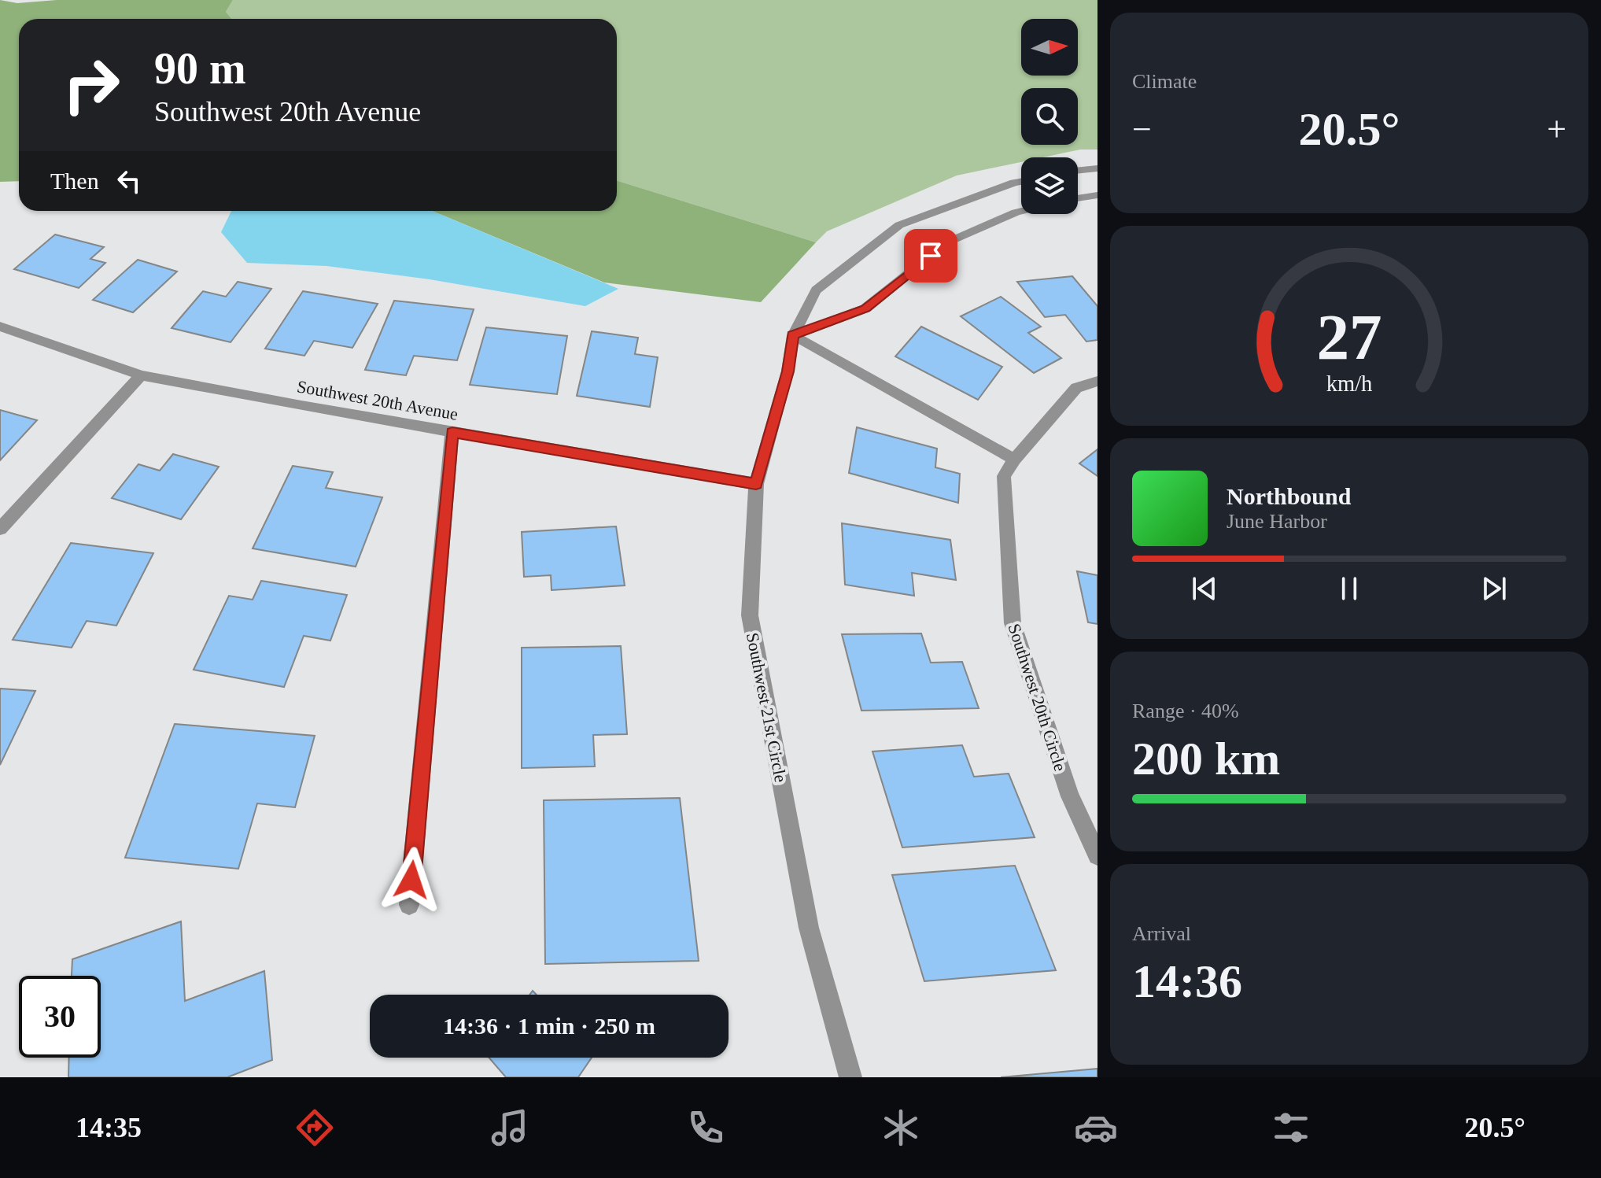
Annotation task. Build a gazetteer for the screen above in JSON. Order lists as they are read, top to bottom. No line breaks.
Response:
{"streets":{"street":["Southwest 20th Avenue","Southwest 20th Circle","Southwest 21st Circle"]},"crossings":[["Southwest 20th Avenue","Southwest 21st Circle"]],"north":"right","page":{"tile":["Climate",["Range · 40%","200 km"],["Arrival","14:36"]],"turn":["90 m","Southwest 20th Avenue"],"heat":["−","20.5°","+"],"then":"Then","song":["Northbound","June Harbor"],"limit":"30","trip":"14:36 · 1 min · 250 m","tabs":["14:35","20.5°"],"gauge":["27","km/h"]}}
